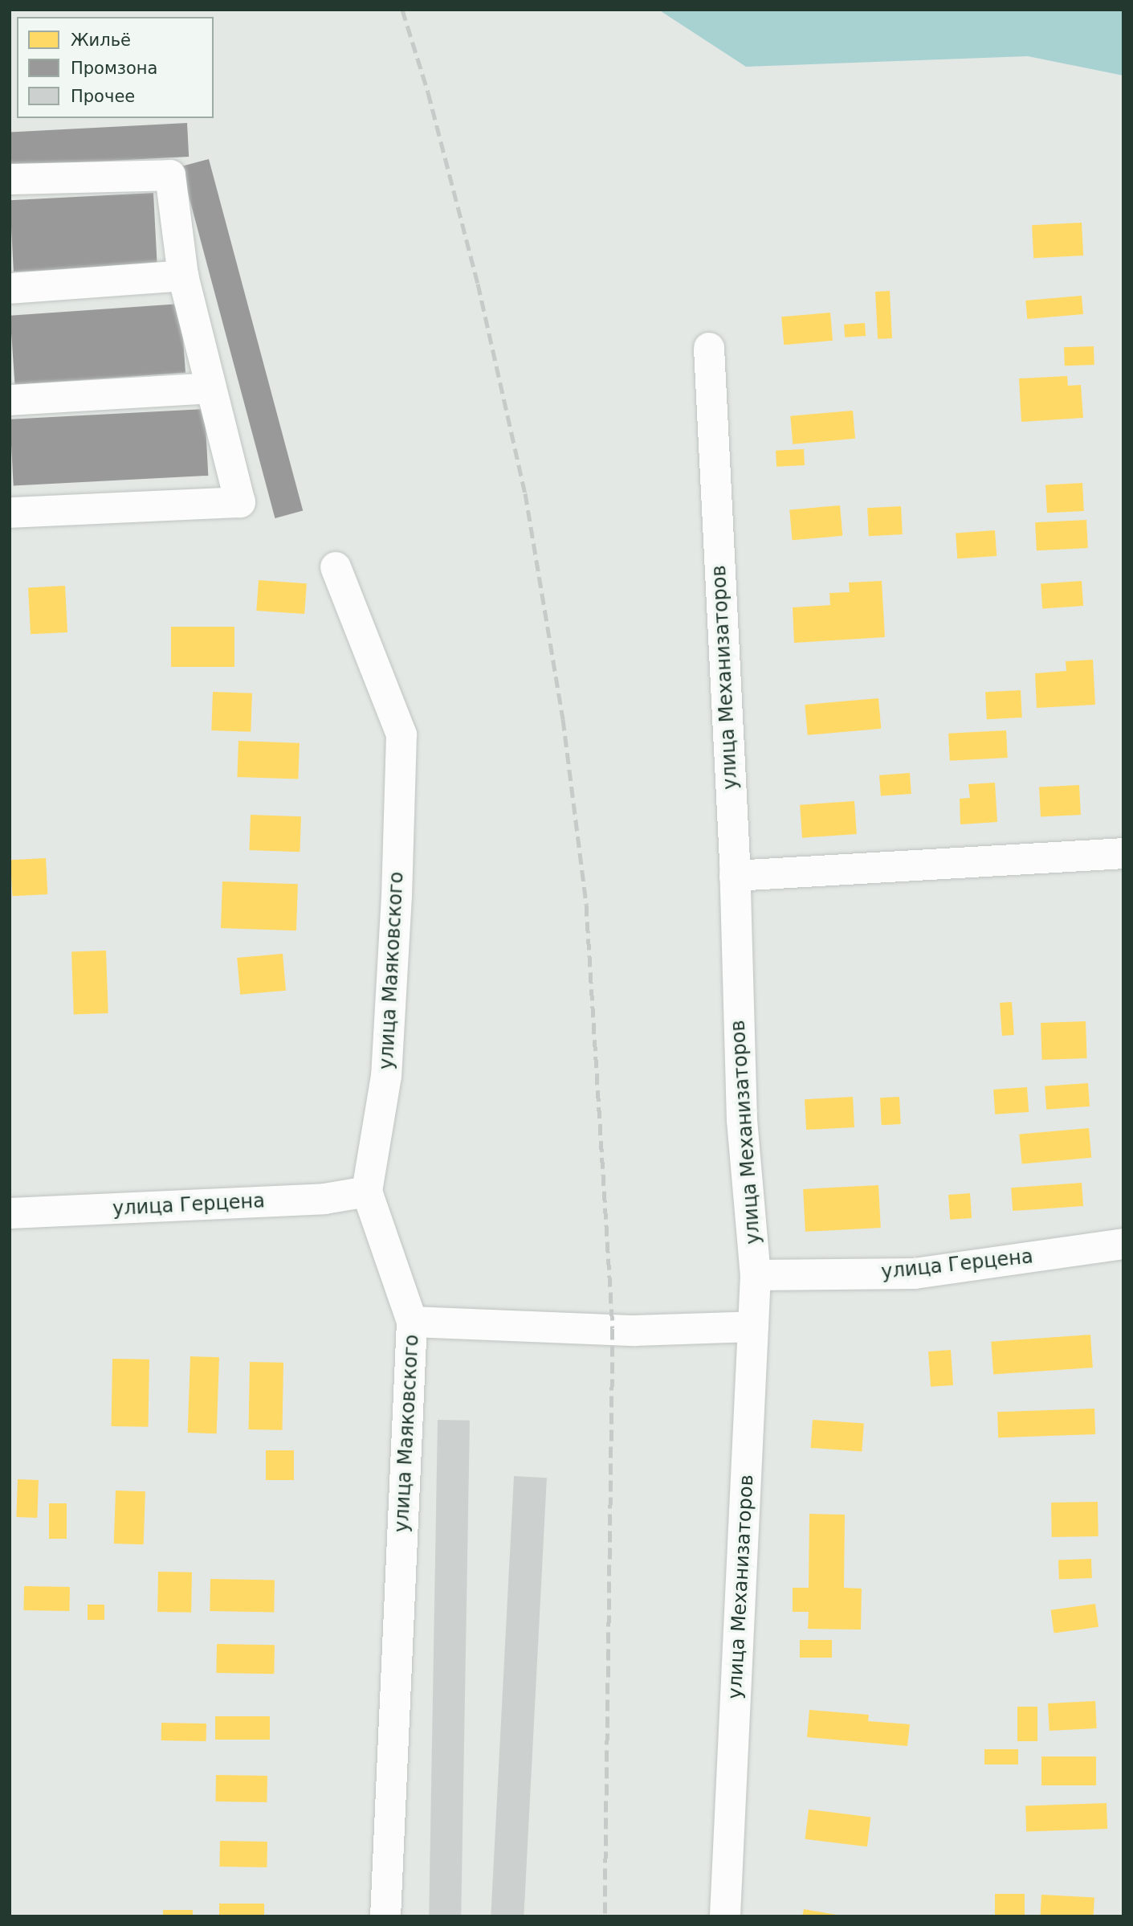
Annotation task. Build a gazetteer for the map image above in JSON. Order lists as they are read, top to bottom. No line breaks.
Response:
{"streets":{"street":["улица Механизаторов","улица Маяковского","улица Герцена"]},"crossings":[["улица Механизаторов","улица Герцена"],["улица Маяковского","улица Герцена"]],"legend":["Жильё","Промзона","Прочее"]}
